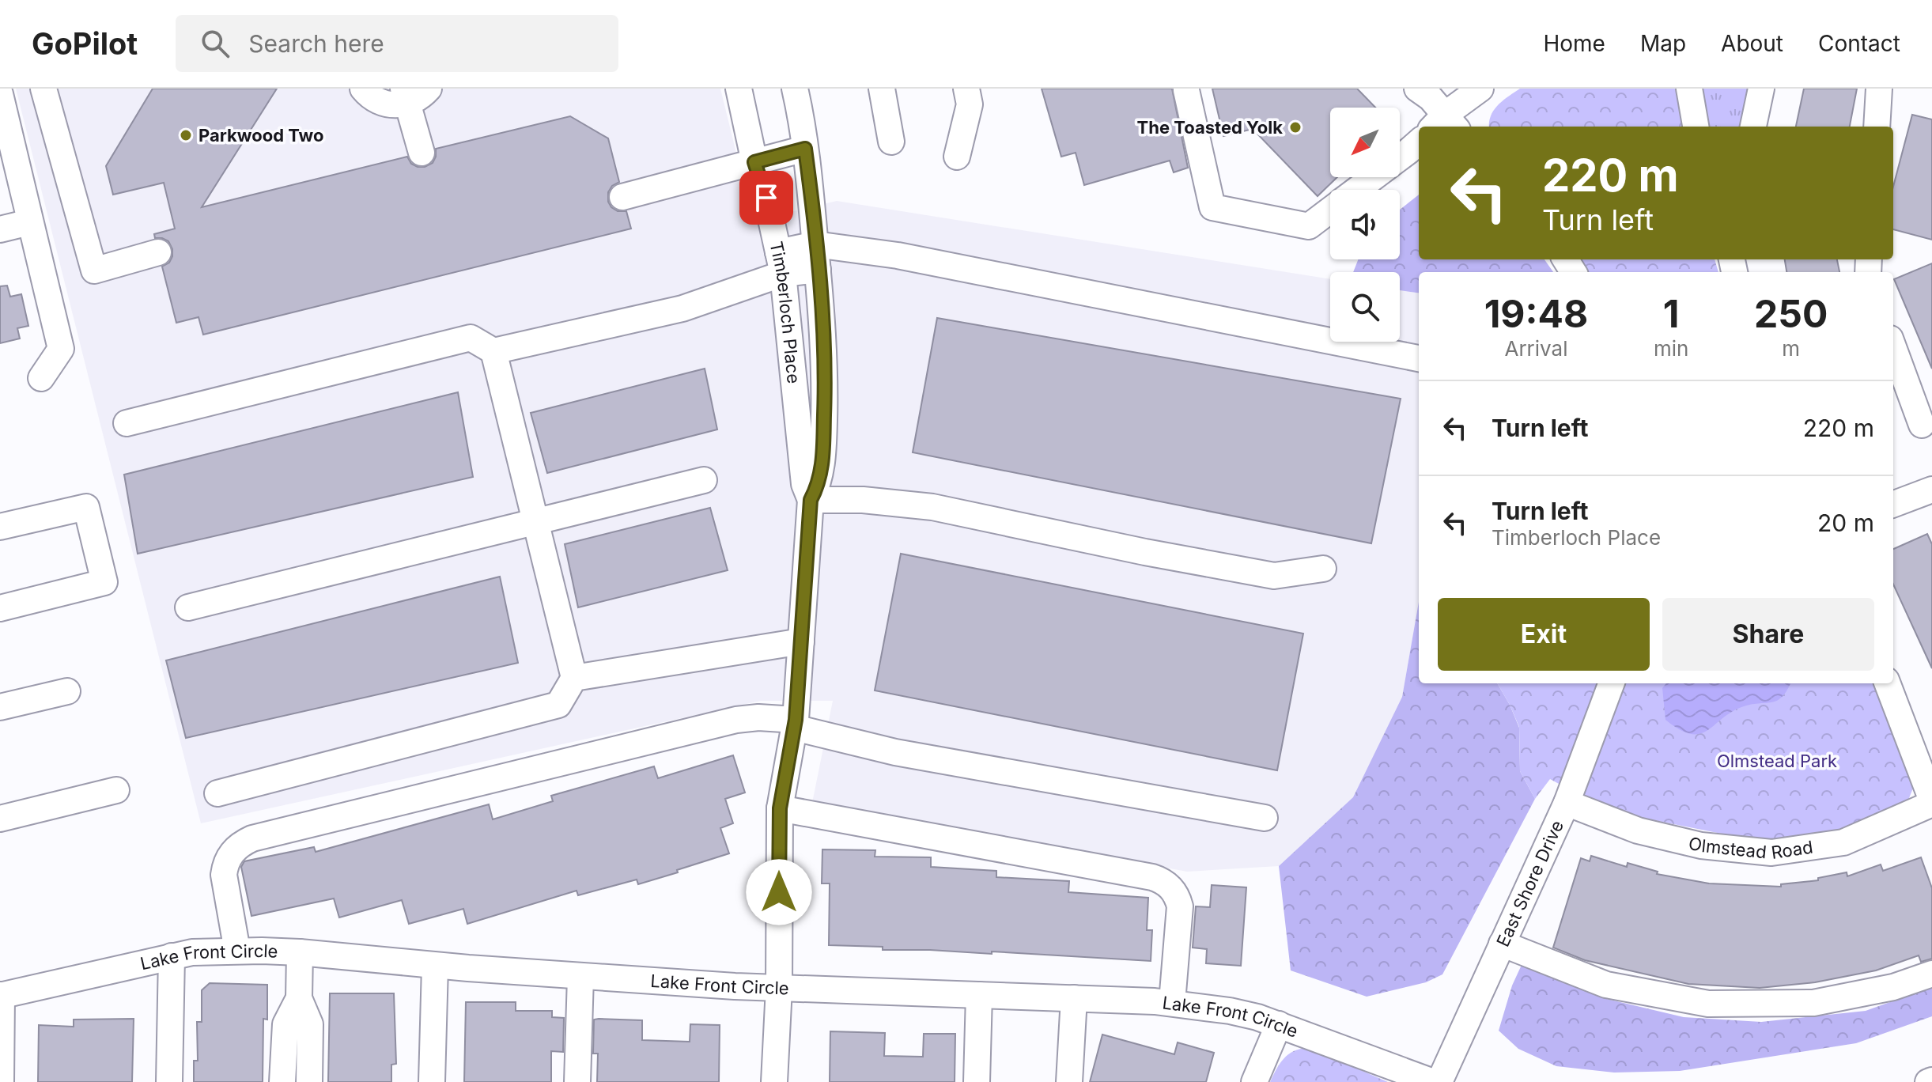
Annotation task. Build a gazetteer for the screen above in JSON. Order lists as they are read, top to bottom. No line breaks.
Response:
{"streets":{"street":["Timberloch Place","Olmstead Road","East Shore Drive","Lake Front Circle"]},"crossings":[["Timberloch Place","Lake Front Circle"],["Olmstead Road","East Shore Drive"]],"parks":["Olmstead Park"],"places":["The Toasted Yolk","Parkwood Two"],"north":"bottom left","page":{"header":"GoPilot","search":"Search here","nav":["Home","Map","About","Contact"],"turn":["220 m","Turn left"],"eta":["19:48","Arrival","1","min","250","m"],"list":[{"name":"Turn left","value":"220 m"},{"name":"Turn left","note":"Timberloch Place","value":"20 m"}],"buttons":["Exit","Share"]}}
